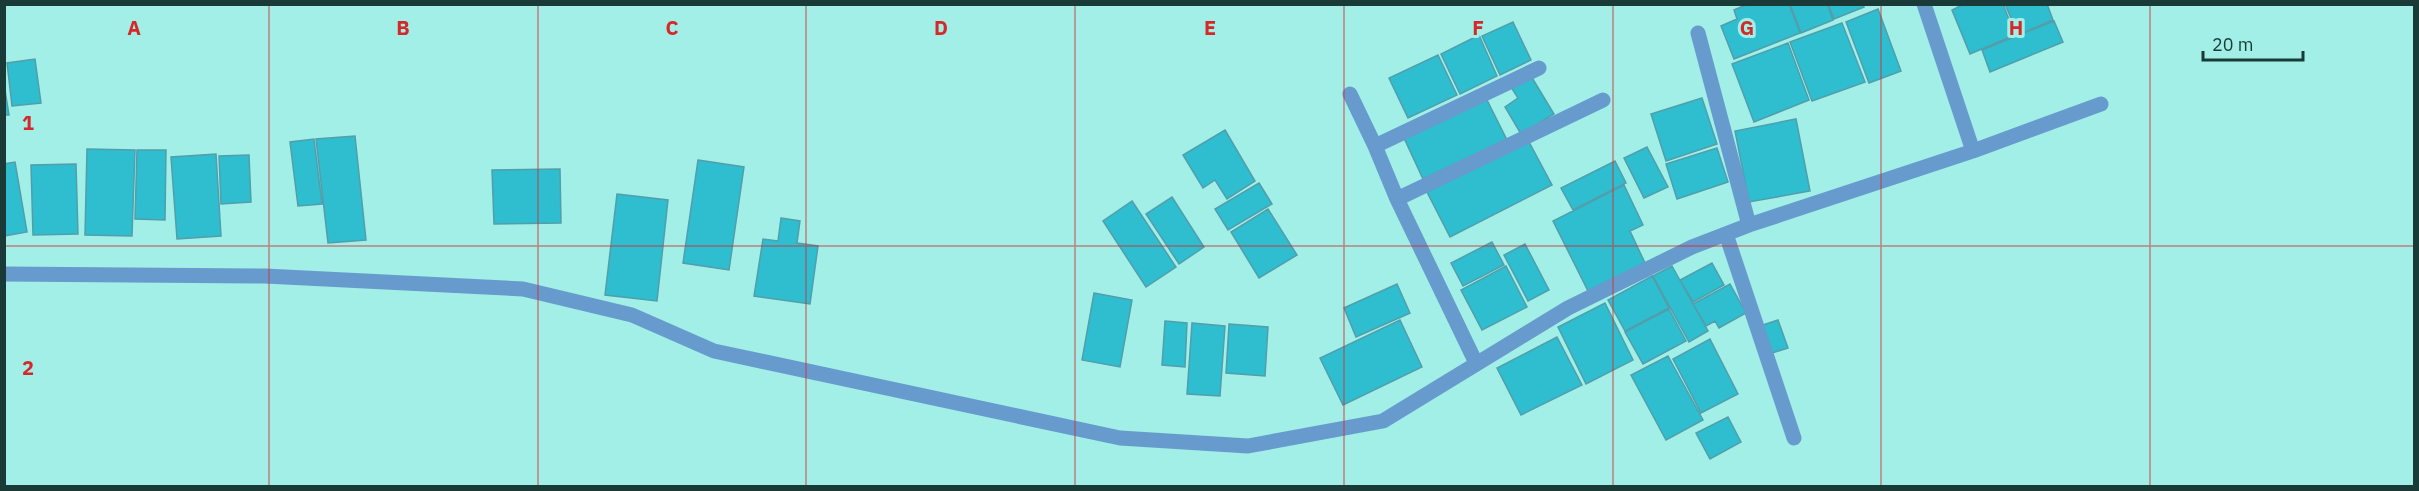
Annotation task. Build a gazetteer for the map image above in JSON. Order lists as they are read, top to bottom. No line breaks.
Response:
{"scale_bar":"20 m","grid":{"columns":["A","B","C","D","E","F","G","H"],"rows":["1","2"]}}
